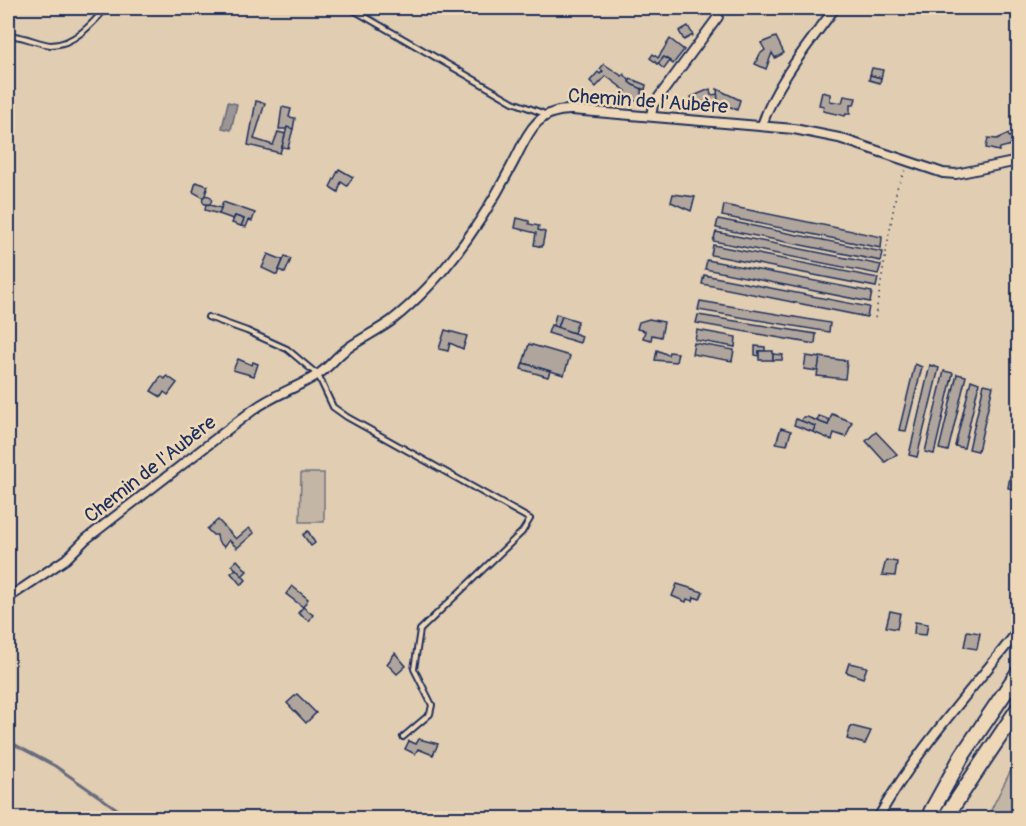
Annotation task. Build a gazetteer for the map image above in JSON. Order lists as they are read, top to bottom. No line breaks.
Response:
{"streets":{"street":["Chemin de l'Aubère"]}}
